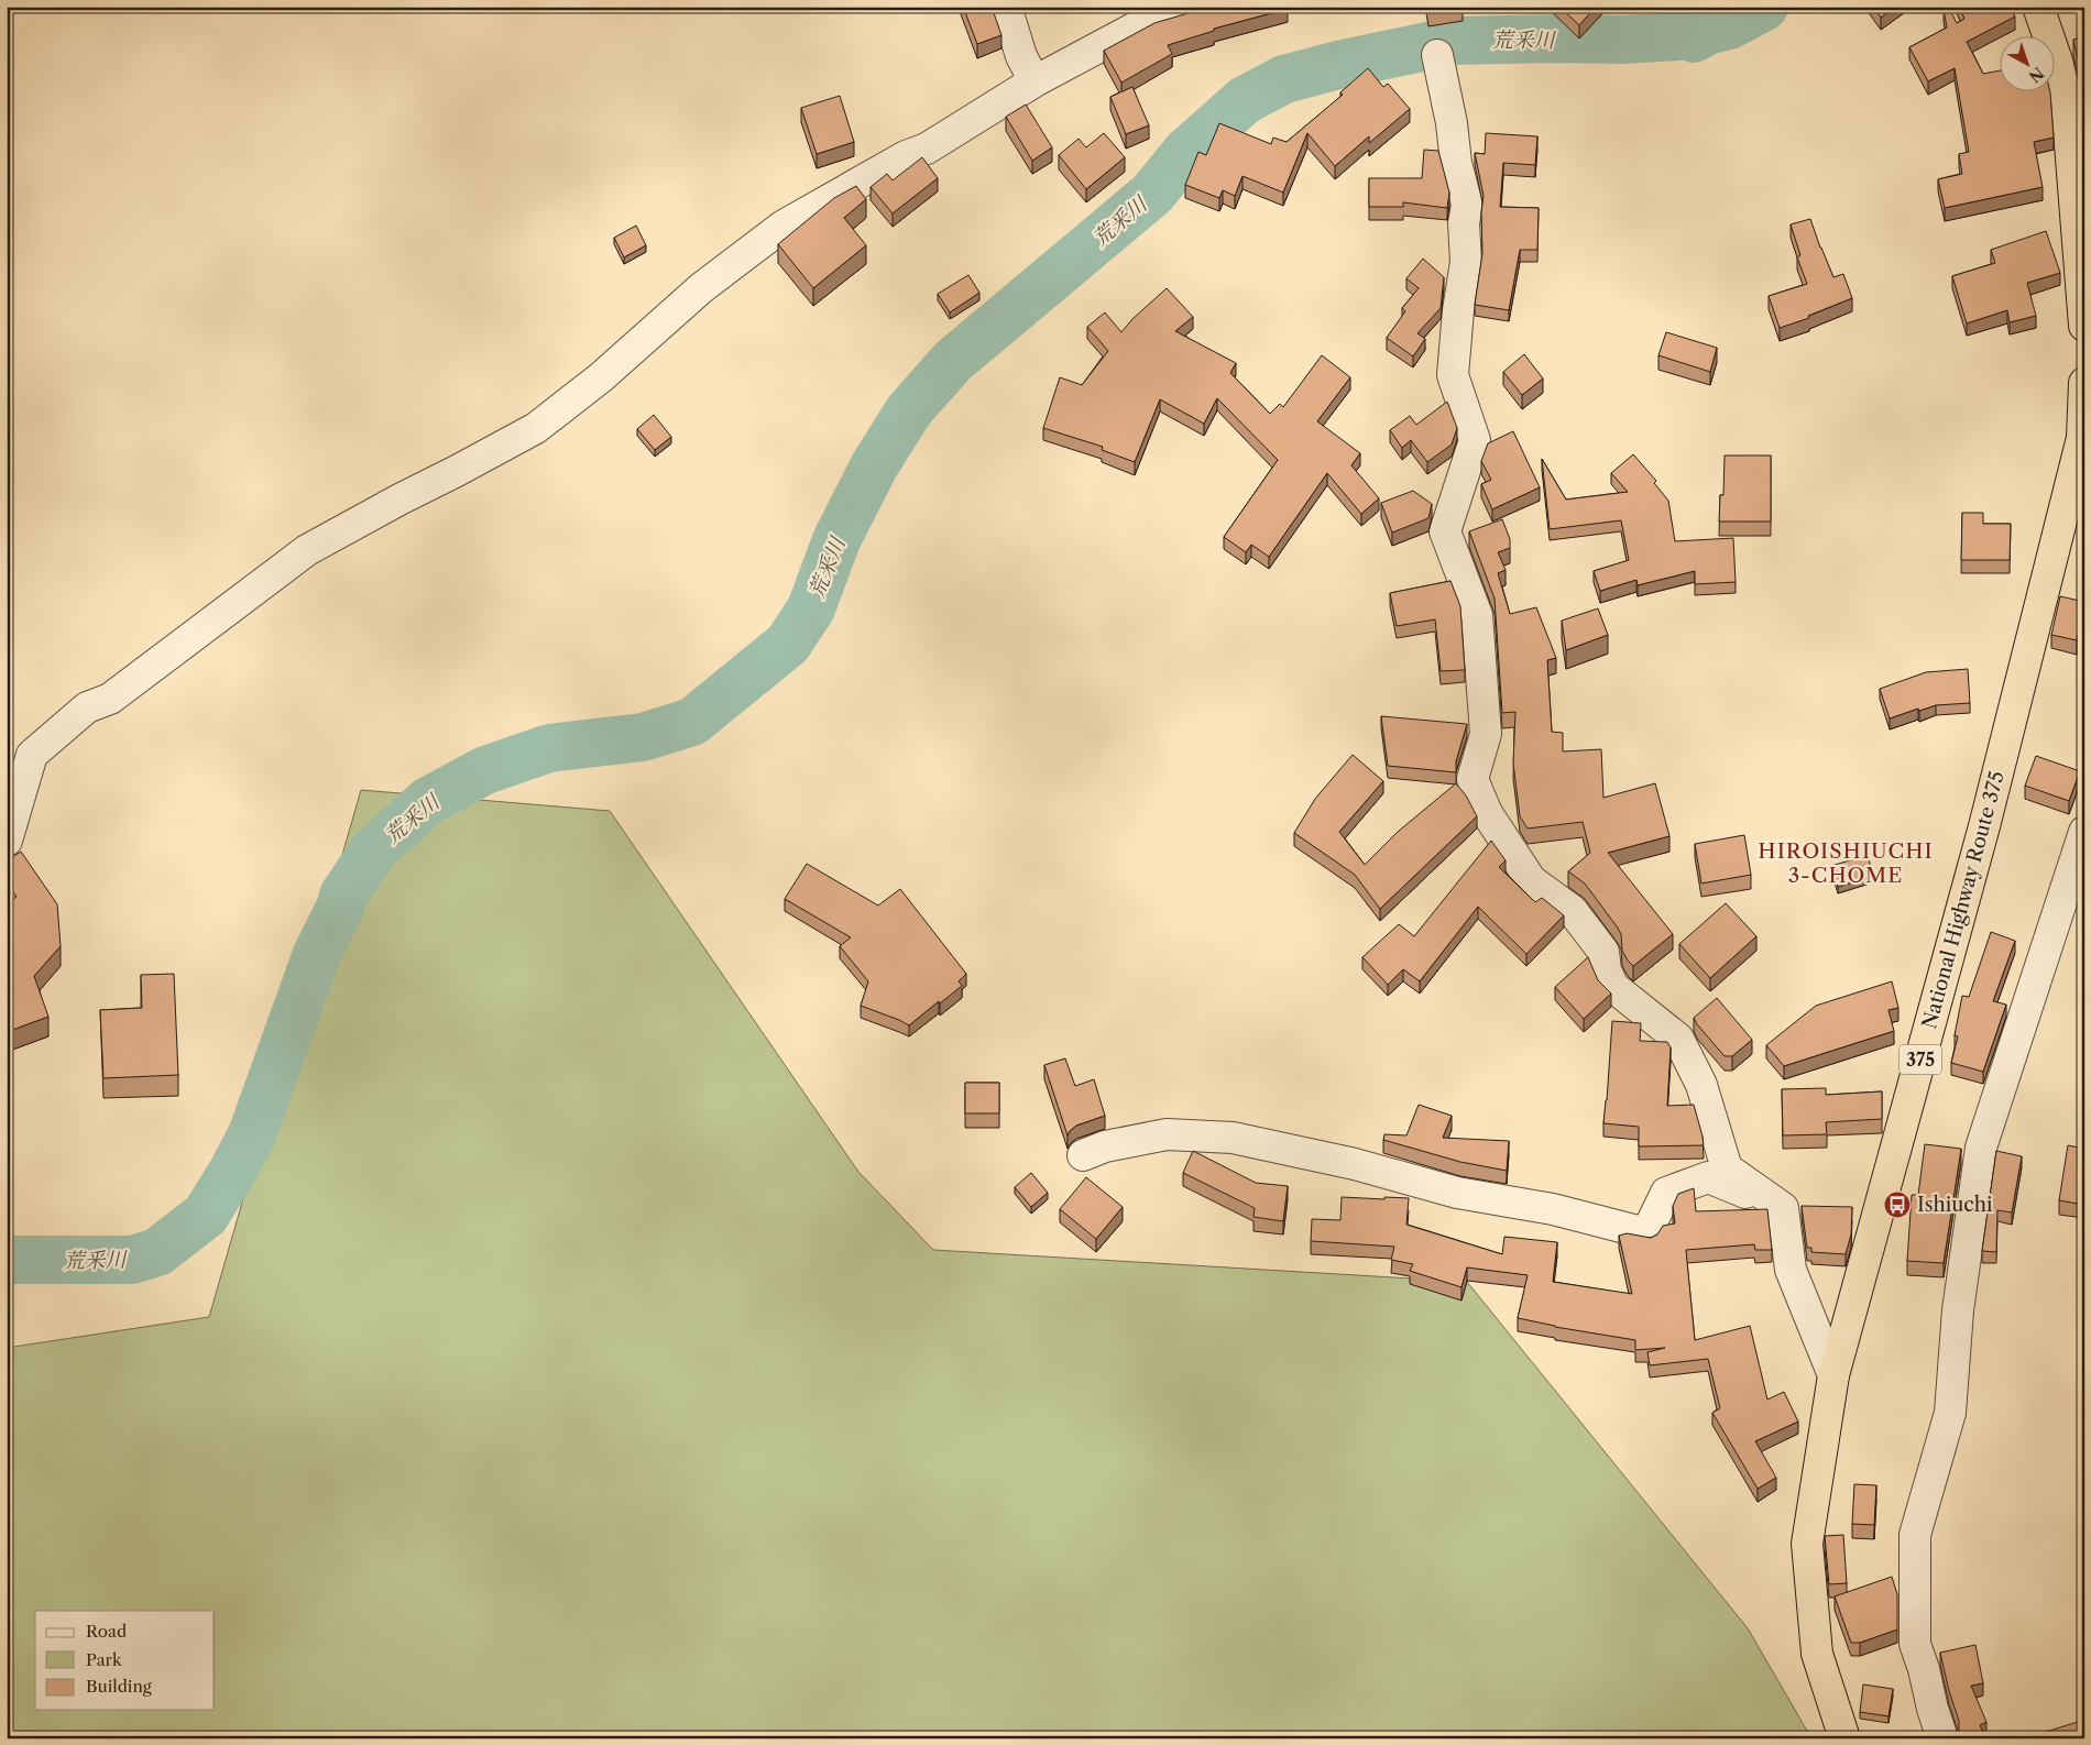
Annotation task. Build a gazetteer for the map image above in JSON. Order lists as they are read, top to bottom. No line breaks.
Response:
{"streets":{"highway":["National Highway Route 375","375"]},"districts":["HIROISHIUCHI 3-CHOME"],"water":["荒釆川"],"places":{"bus stop":["Ishiuchi"]},"legend":["Road","Park","Building"],"north":"bottom right"}
